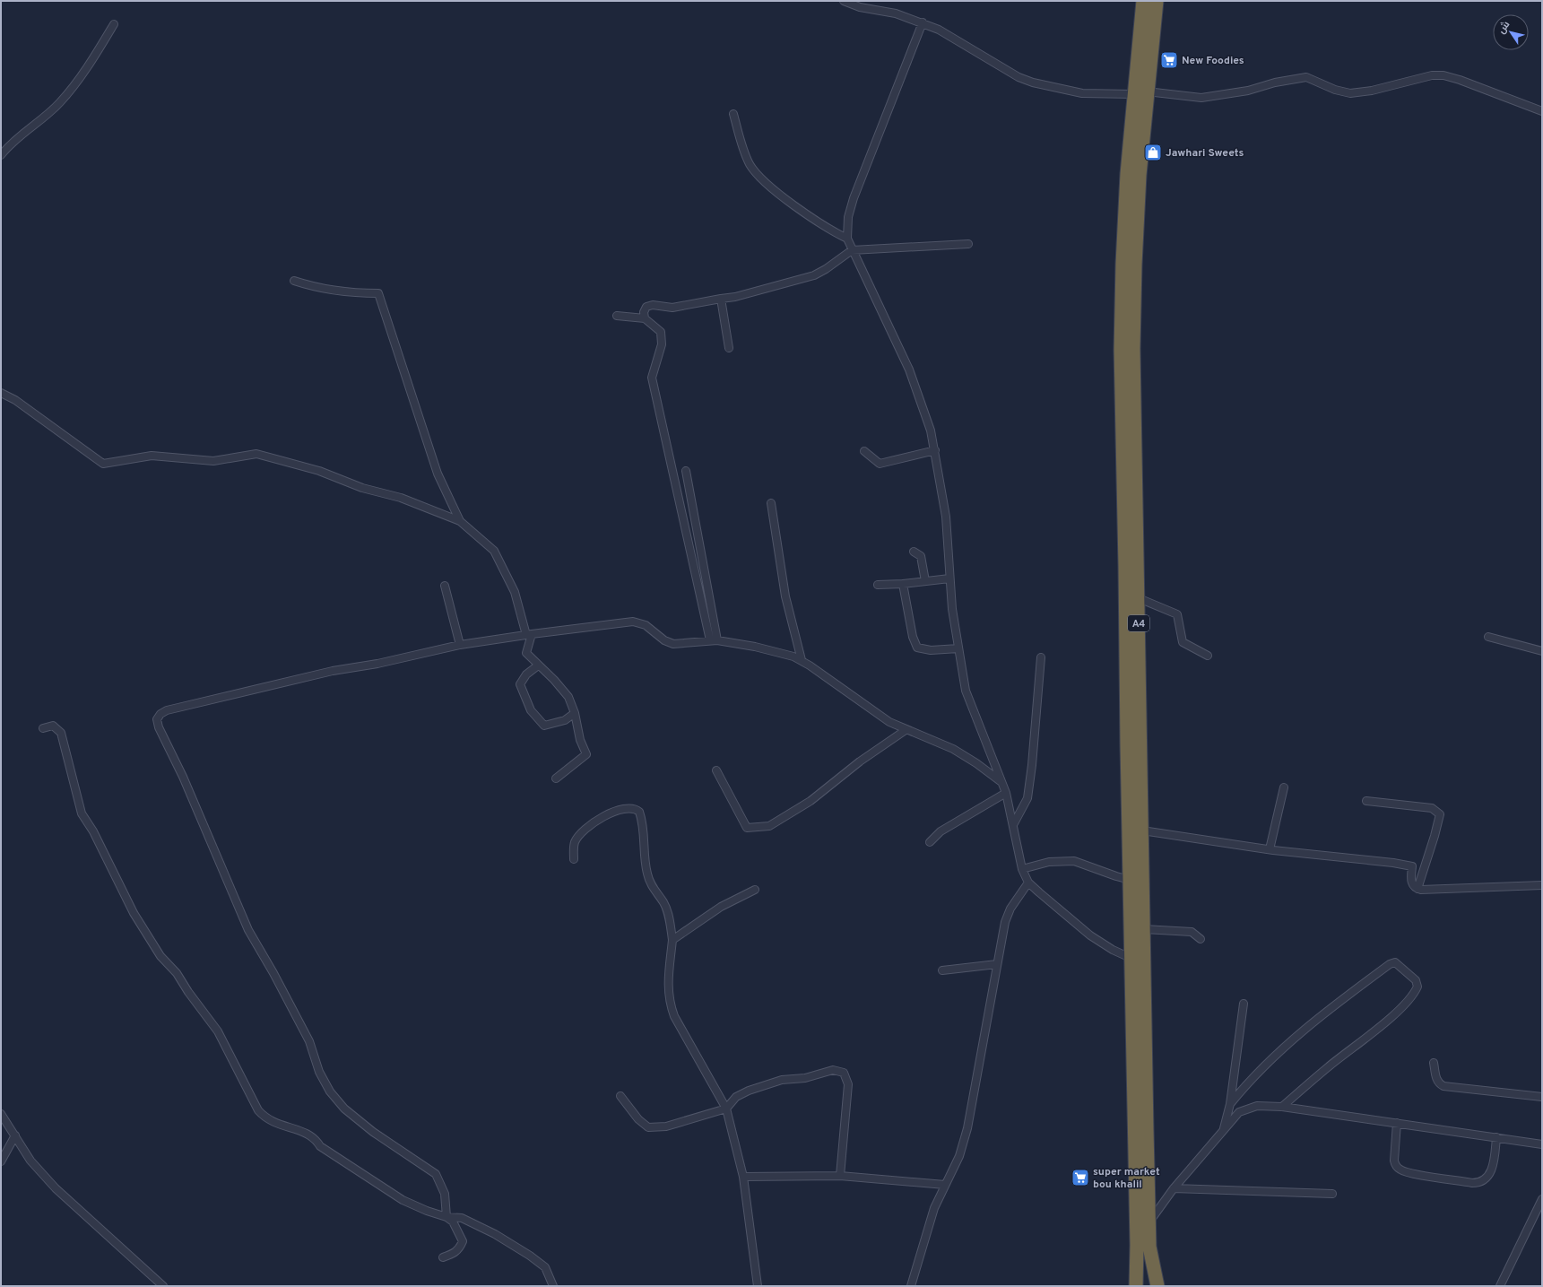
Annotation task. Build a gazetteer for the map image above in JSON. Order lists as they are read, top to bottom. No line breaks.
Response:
{"streets":{"highway":["A4"]},"places":{"supermarket":["New Foodies","super market bou khalil"],"shop":["Jawhari Sweets"]},"north":"top left"}
